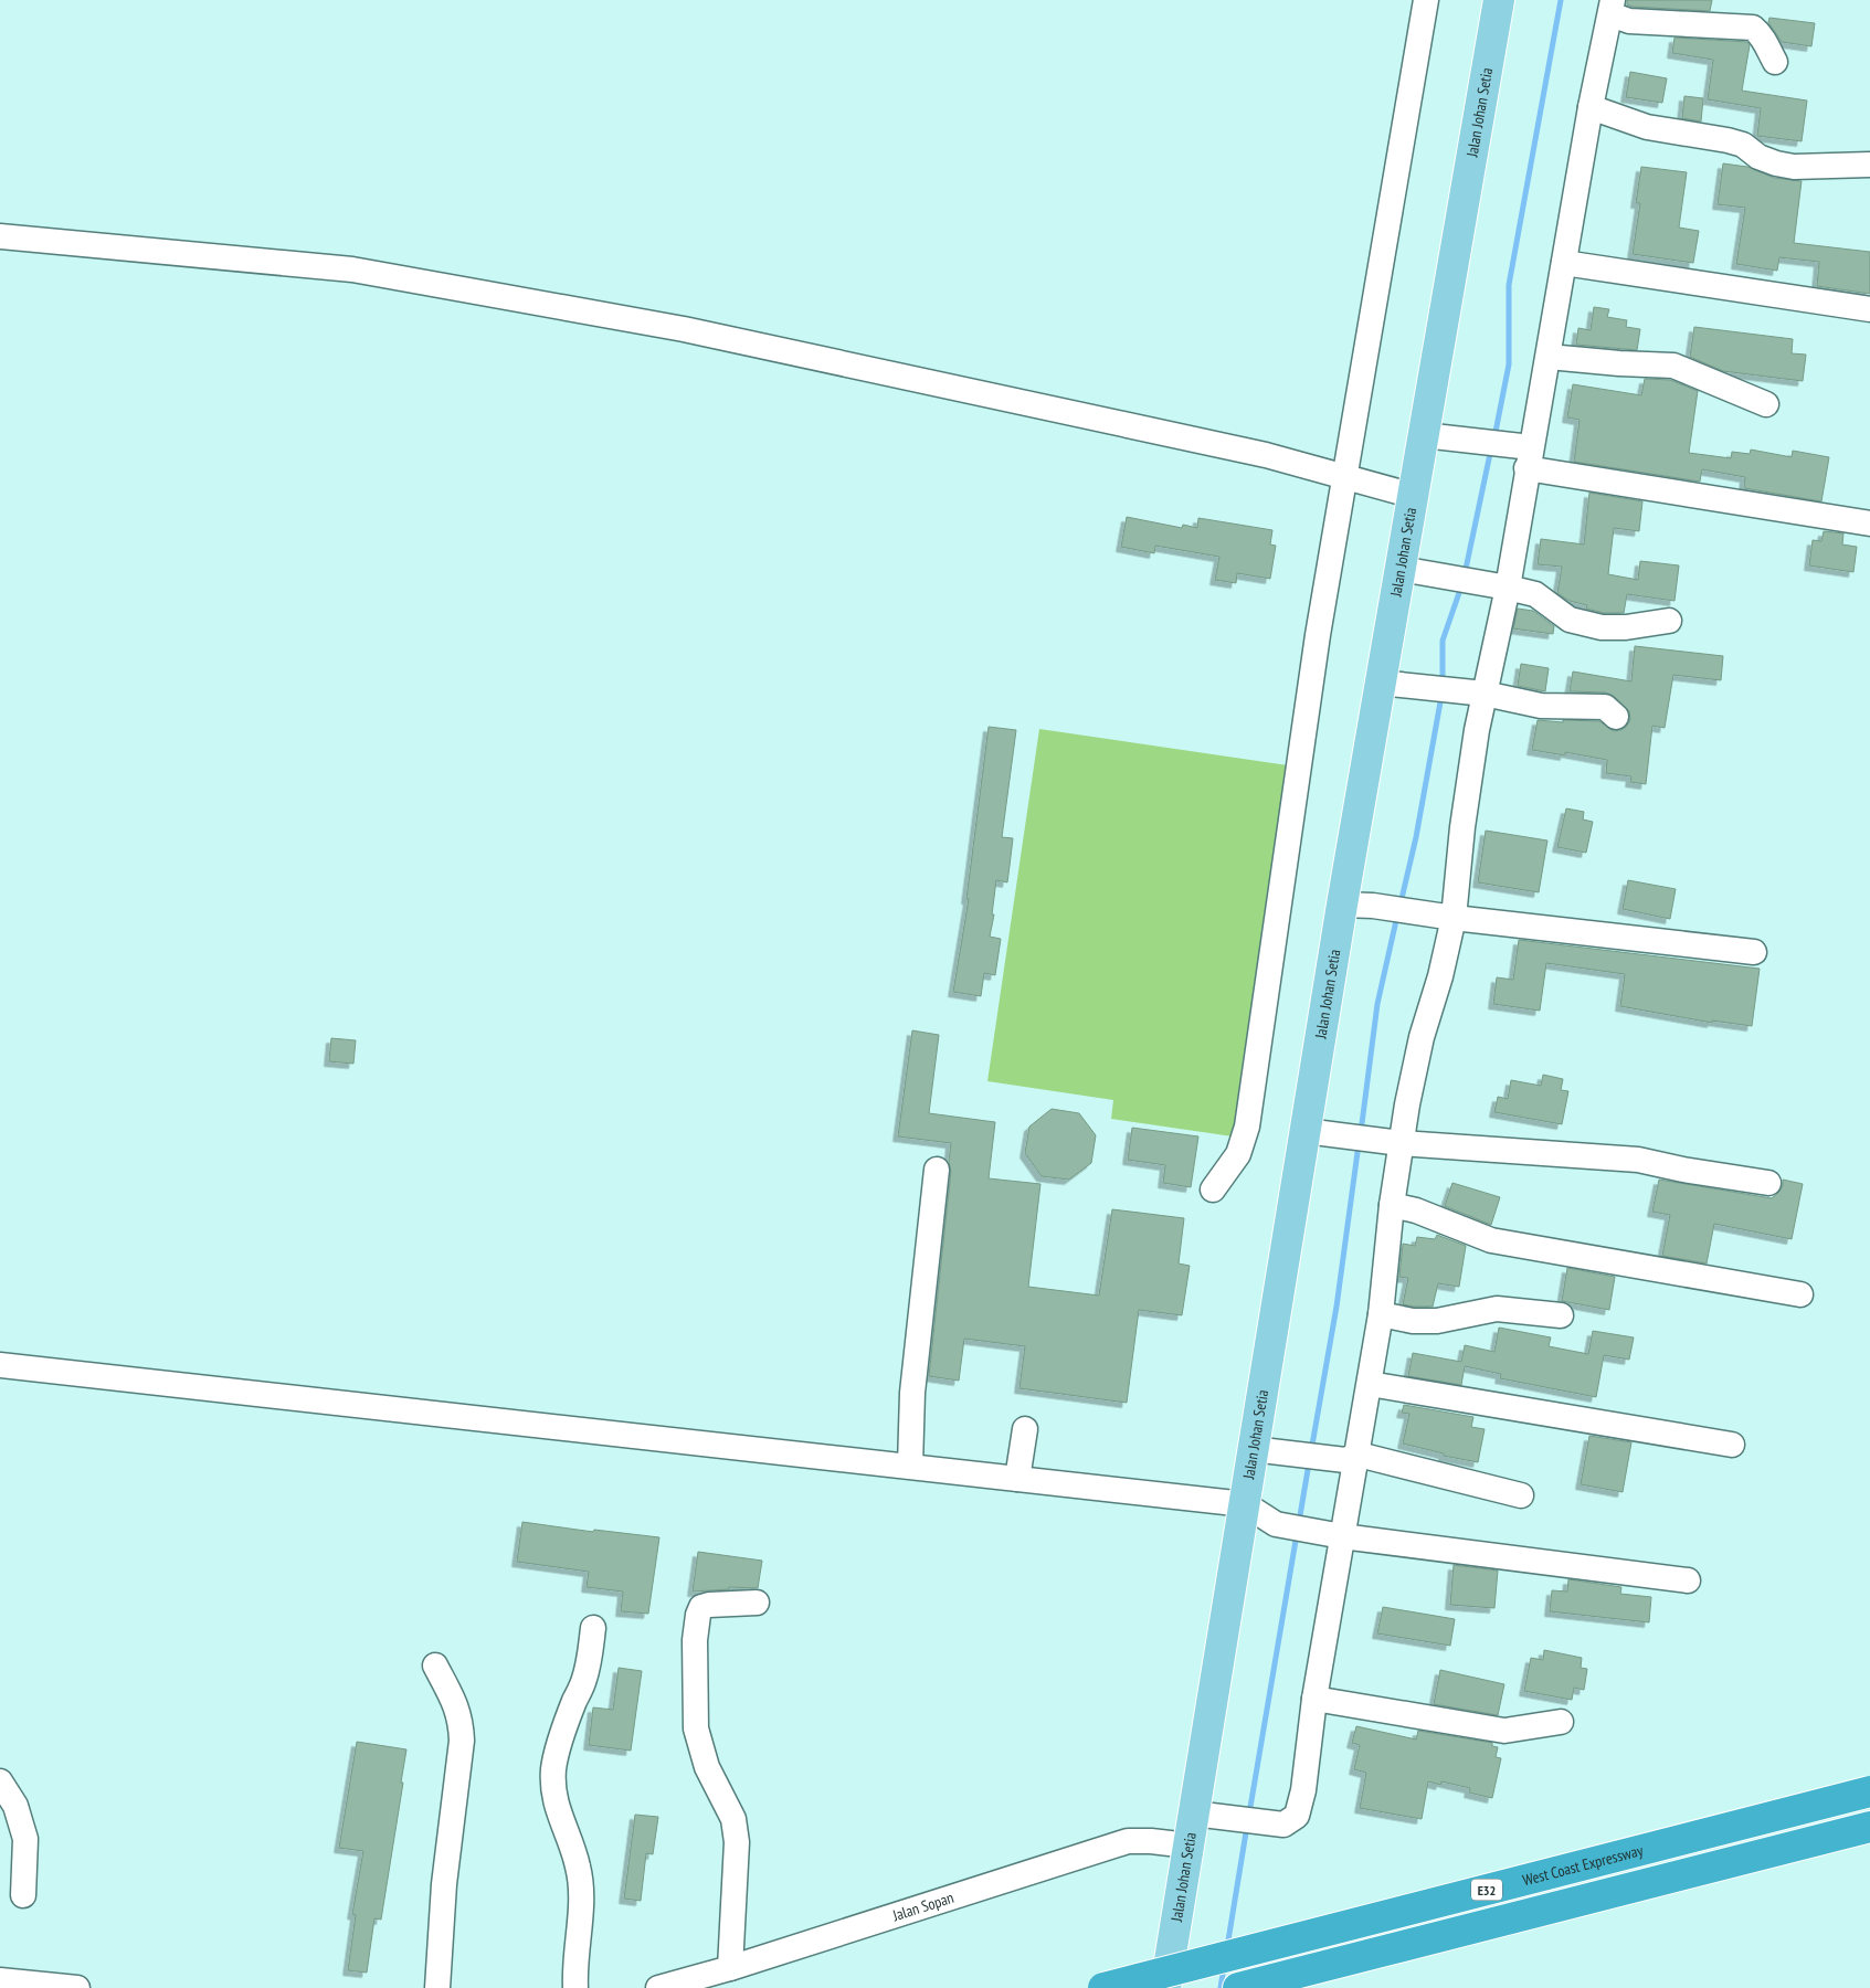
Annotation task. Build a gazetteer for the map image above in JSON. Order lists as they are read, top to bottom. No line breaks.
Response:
{"streets":{"highway":["West Coast Expressway","E32"],"main road":["Jalan Johan Setia"],"street":["Jalan Sopan"]},"crossings":[["Jalan Johan Setia","Jalan Sopan"]]}
